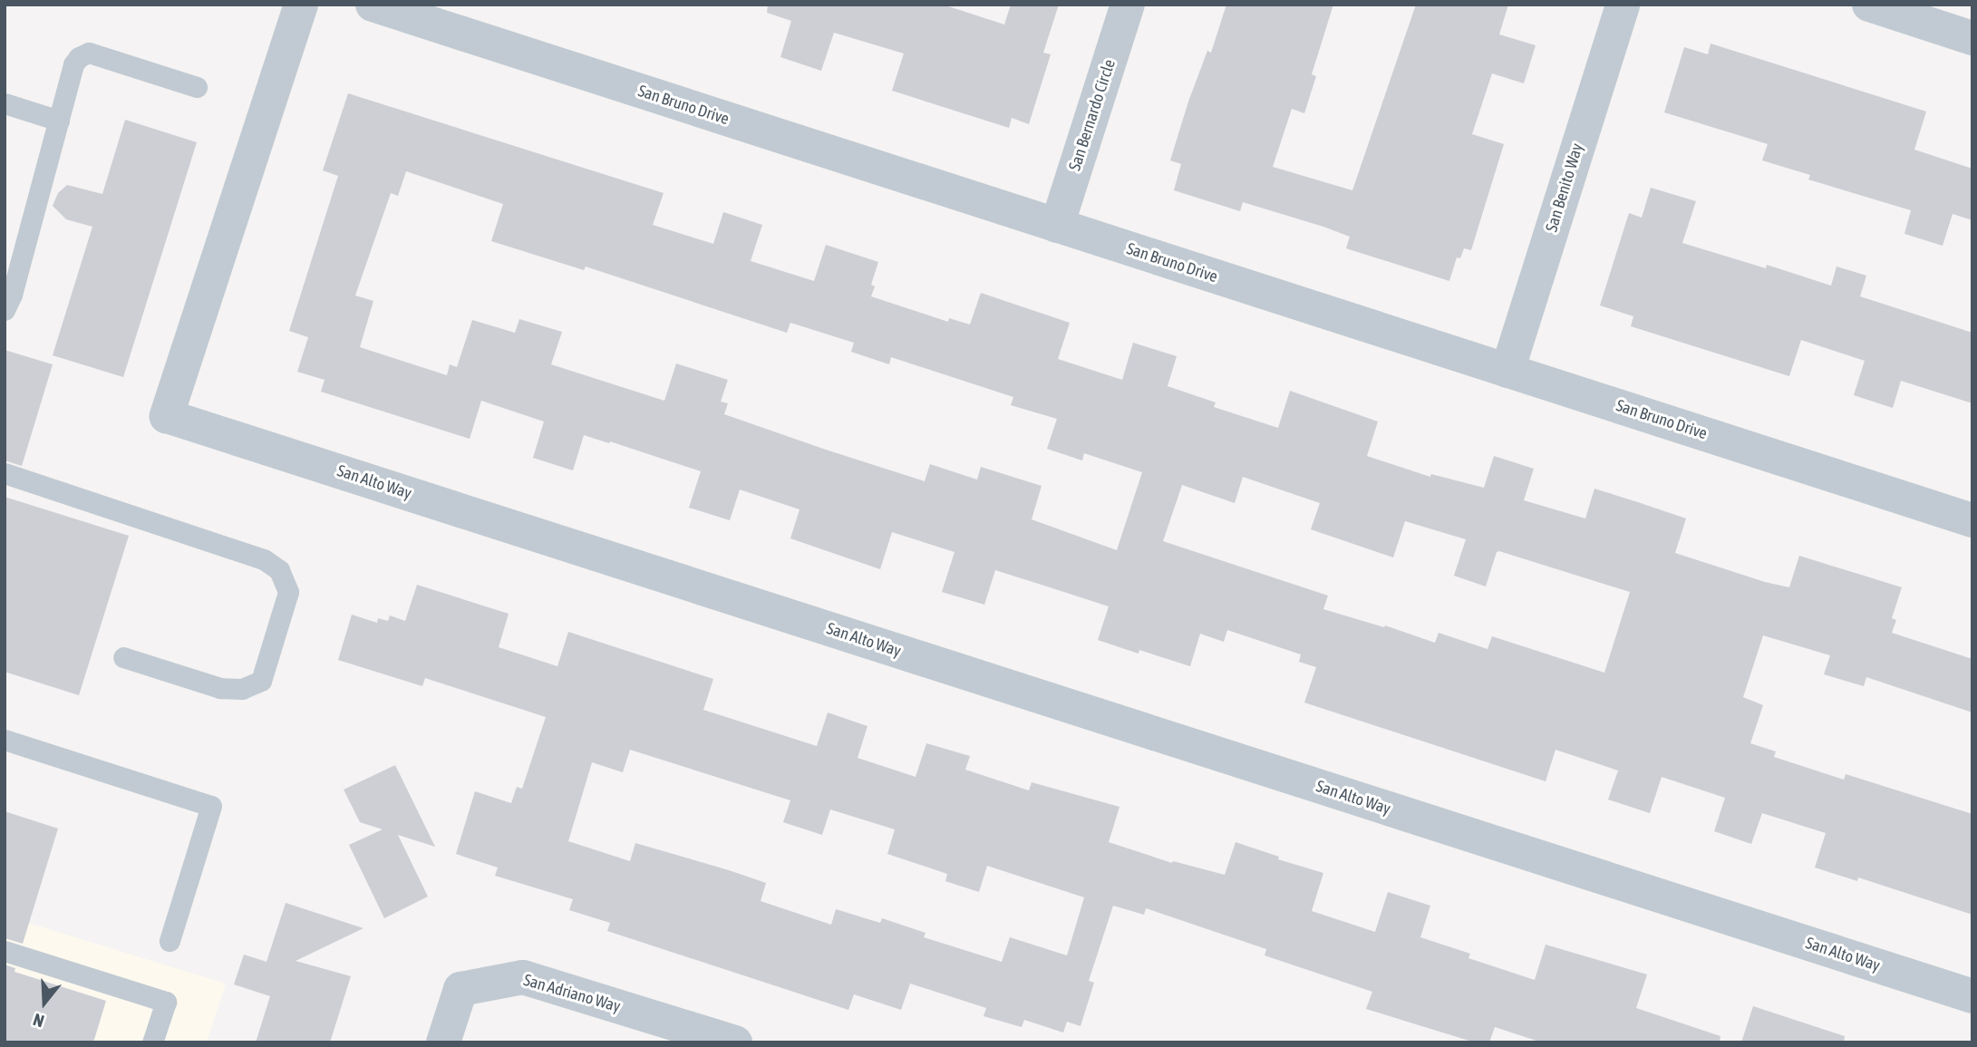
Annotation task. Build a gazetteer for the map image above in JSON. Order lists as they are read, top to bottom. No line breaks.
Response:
{"streets":{"street":["San Bruno Drive","San Bernardo Circle","San Benito Way","San Alto Way","San Adriano Way"]},"crossings":[["San Bruno Drive","San Bernardo Circle"],["San Bruno Drive","San Benito Way"]],"north":"bottom"}
